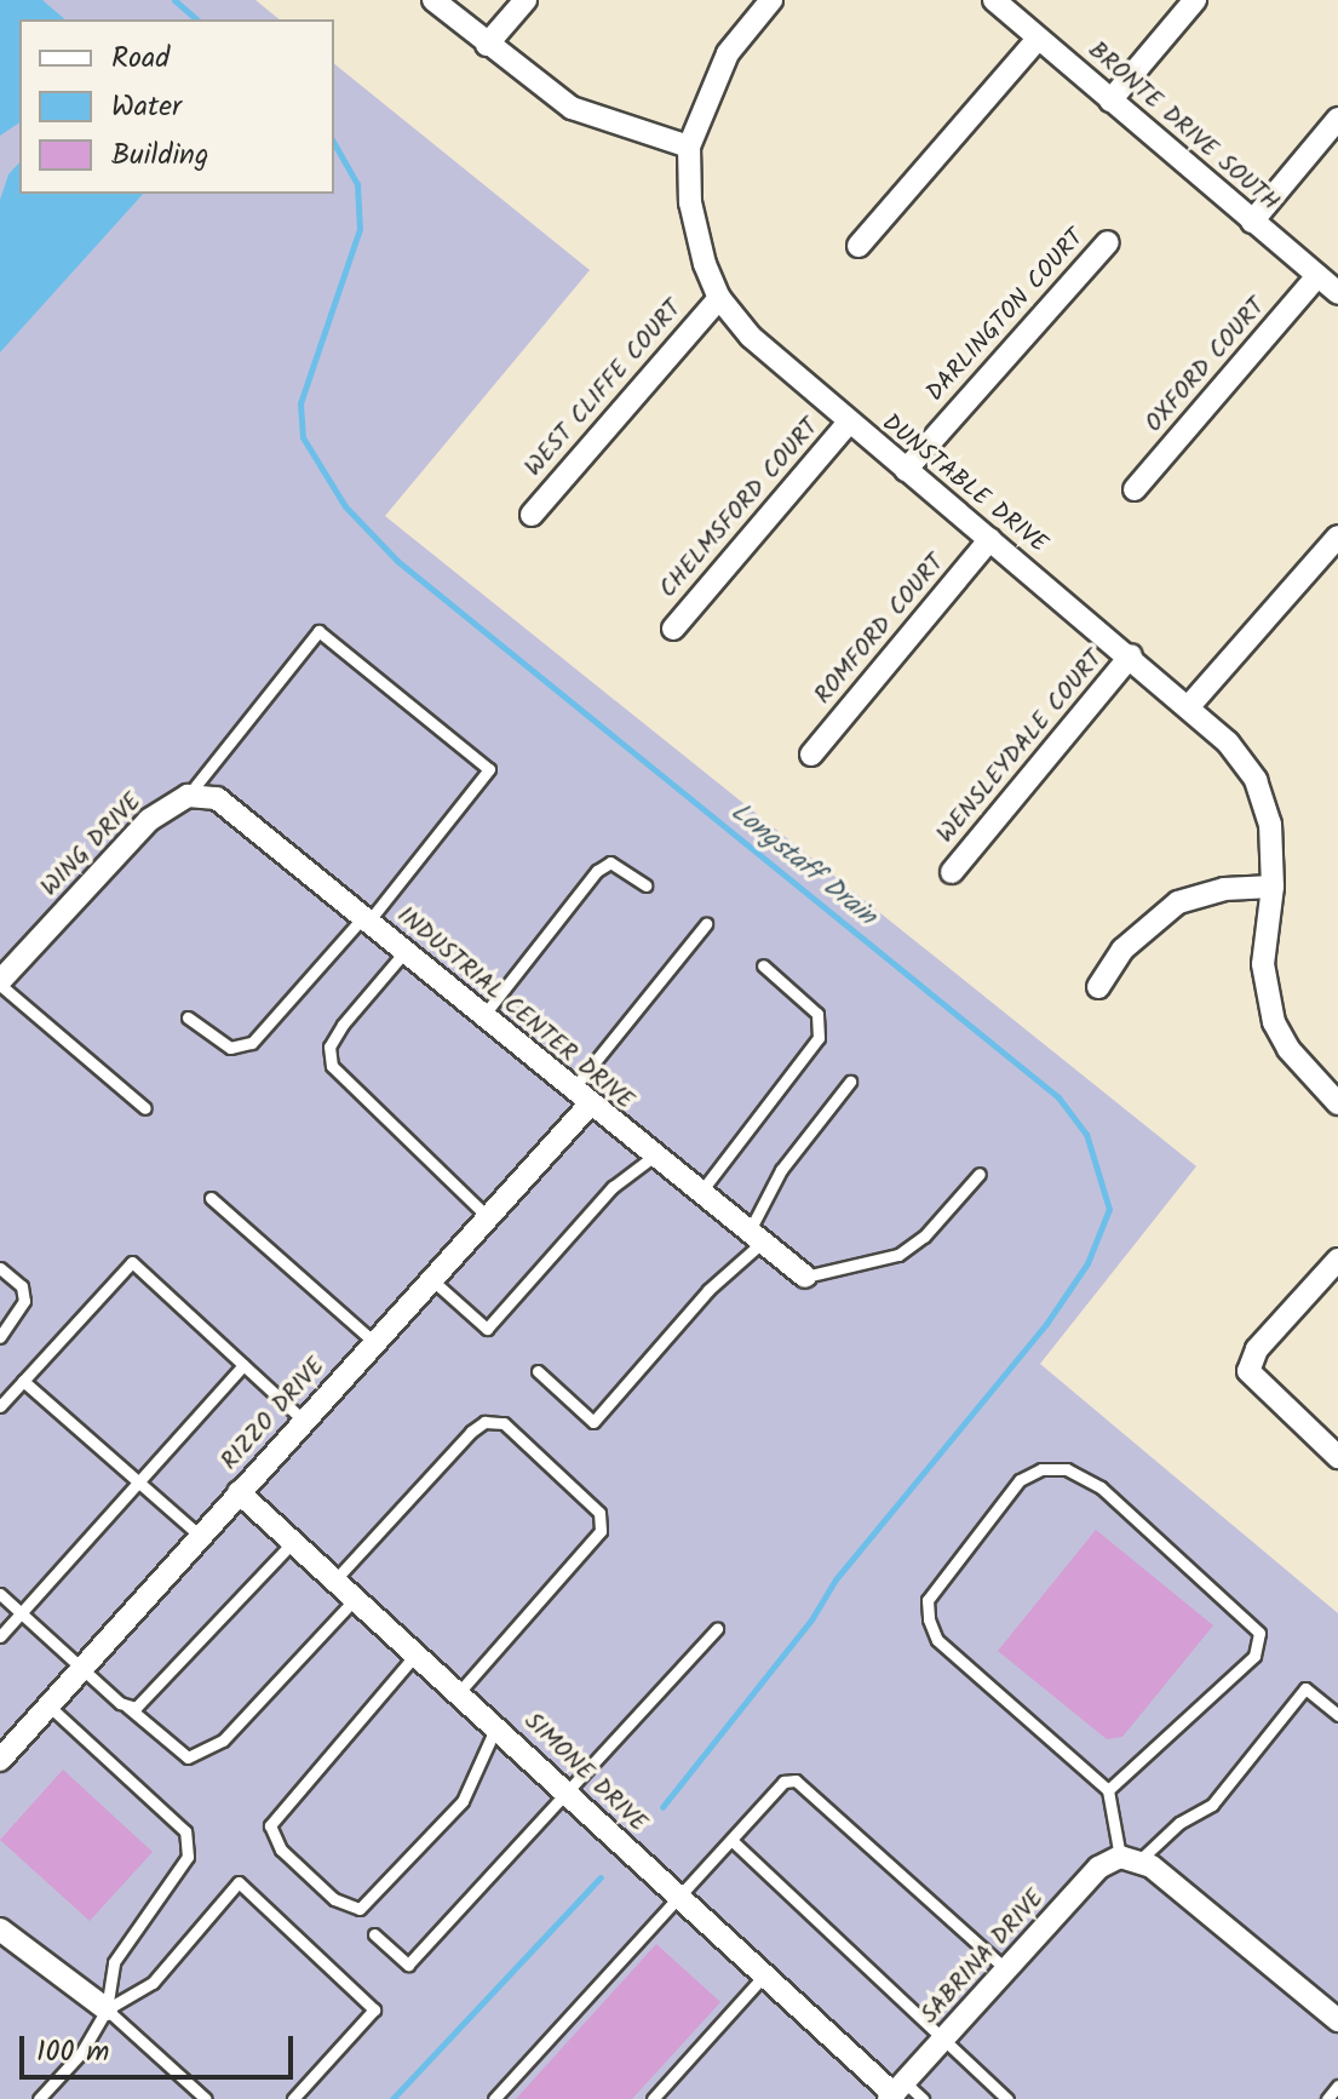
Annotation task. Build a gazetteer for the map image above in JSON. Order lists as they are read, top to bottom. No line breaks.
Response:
{"streets":{"street":["BRONTE DRIVE SOUTH","DARLINGTON COURT","OXFORD COURT","WEST CLIFFE COURT","DUNSTABLE DRIVE","CHELMSFORD COURT","ROMFORD COURT","WENSLEYDALE COURT","WING DRIVE","INDUSTRIAL CENTER DRIVE","RIZZO DRIVE","SIMONE DRIVE","SABRINA DRIVE"]},"crossings":[["BRONTE DRIVE SOUTH","OXFORD COURT"],["DARLINGTON COURT","DUNSTABLE DRIVE"],["WEST CLIFFE COURT","DUNSTABLE DRIVE"],["DUNSTABLE DRIVE","CHELMSFORD COURT"],["DUNSTABLE DRIVE","ROMFORD COURT"],["DUNSTABLE DRIVE","WENSLEYDALE COURT"],["WING DRIVE","INDUSTRIAL CENTER DRIVE"],["INDUSTRIAL CENTER DRIVE","RIZZO DRIVE"],["RIZZO DRIVE","SIMONE DRIVE"],["SIMONE DRIVE","SABRINA DRIVE"]],"water":["Longstaff Drain"],"legend":["Road","Water","Building"],"scale_bar":"100 m"}
